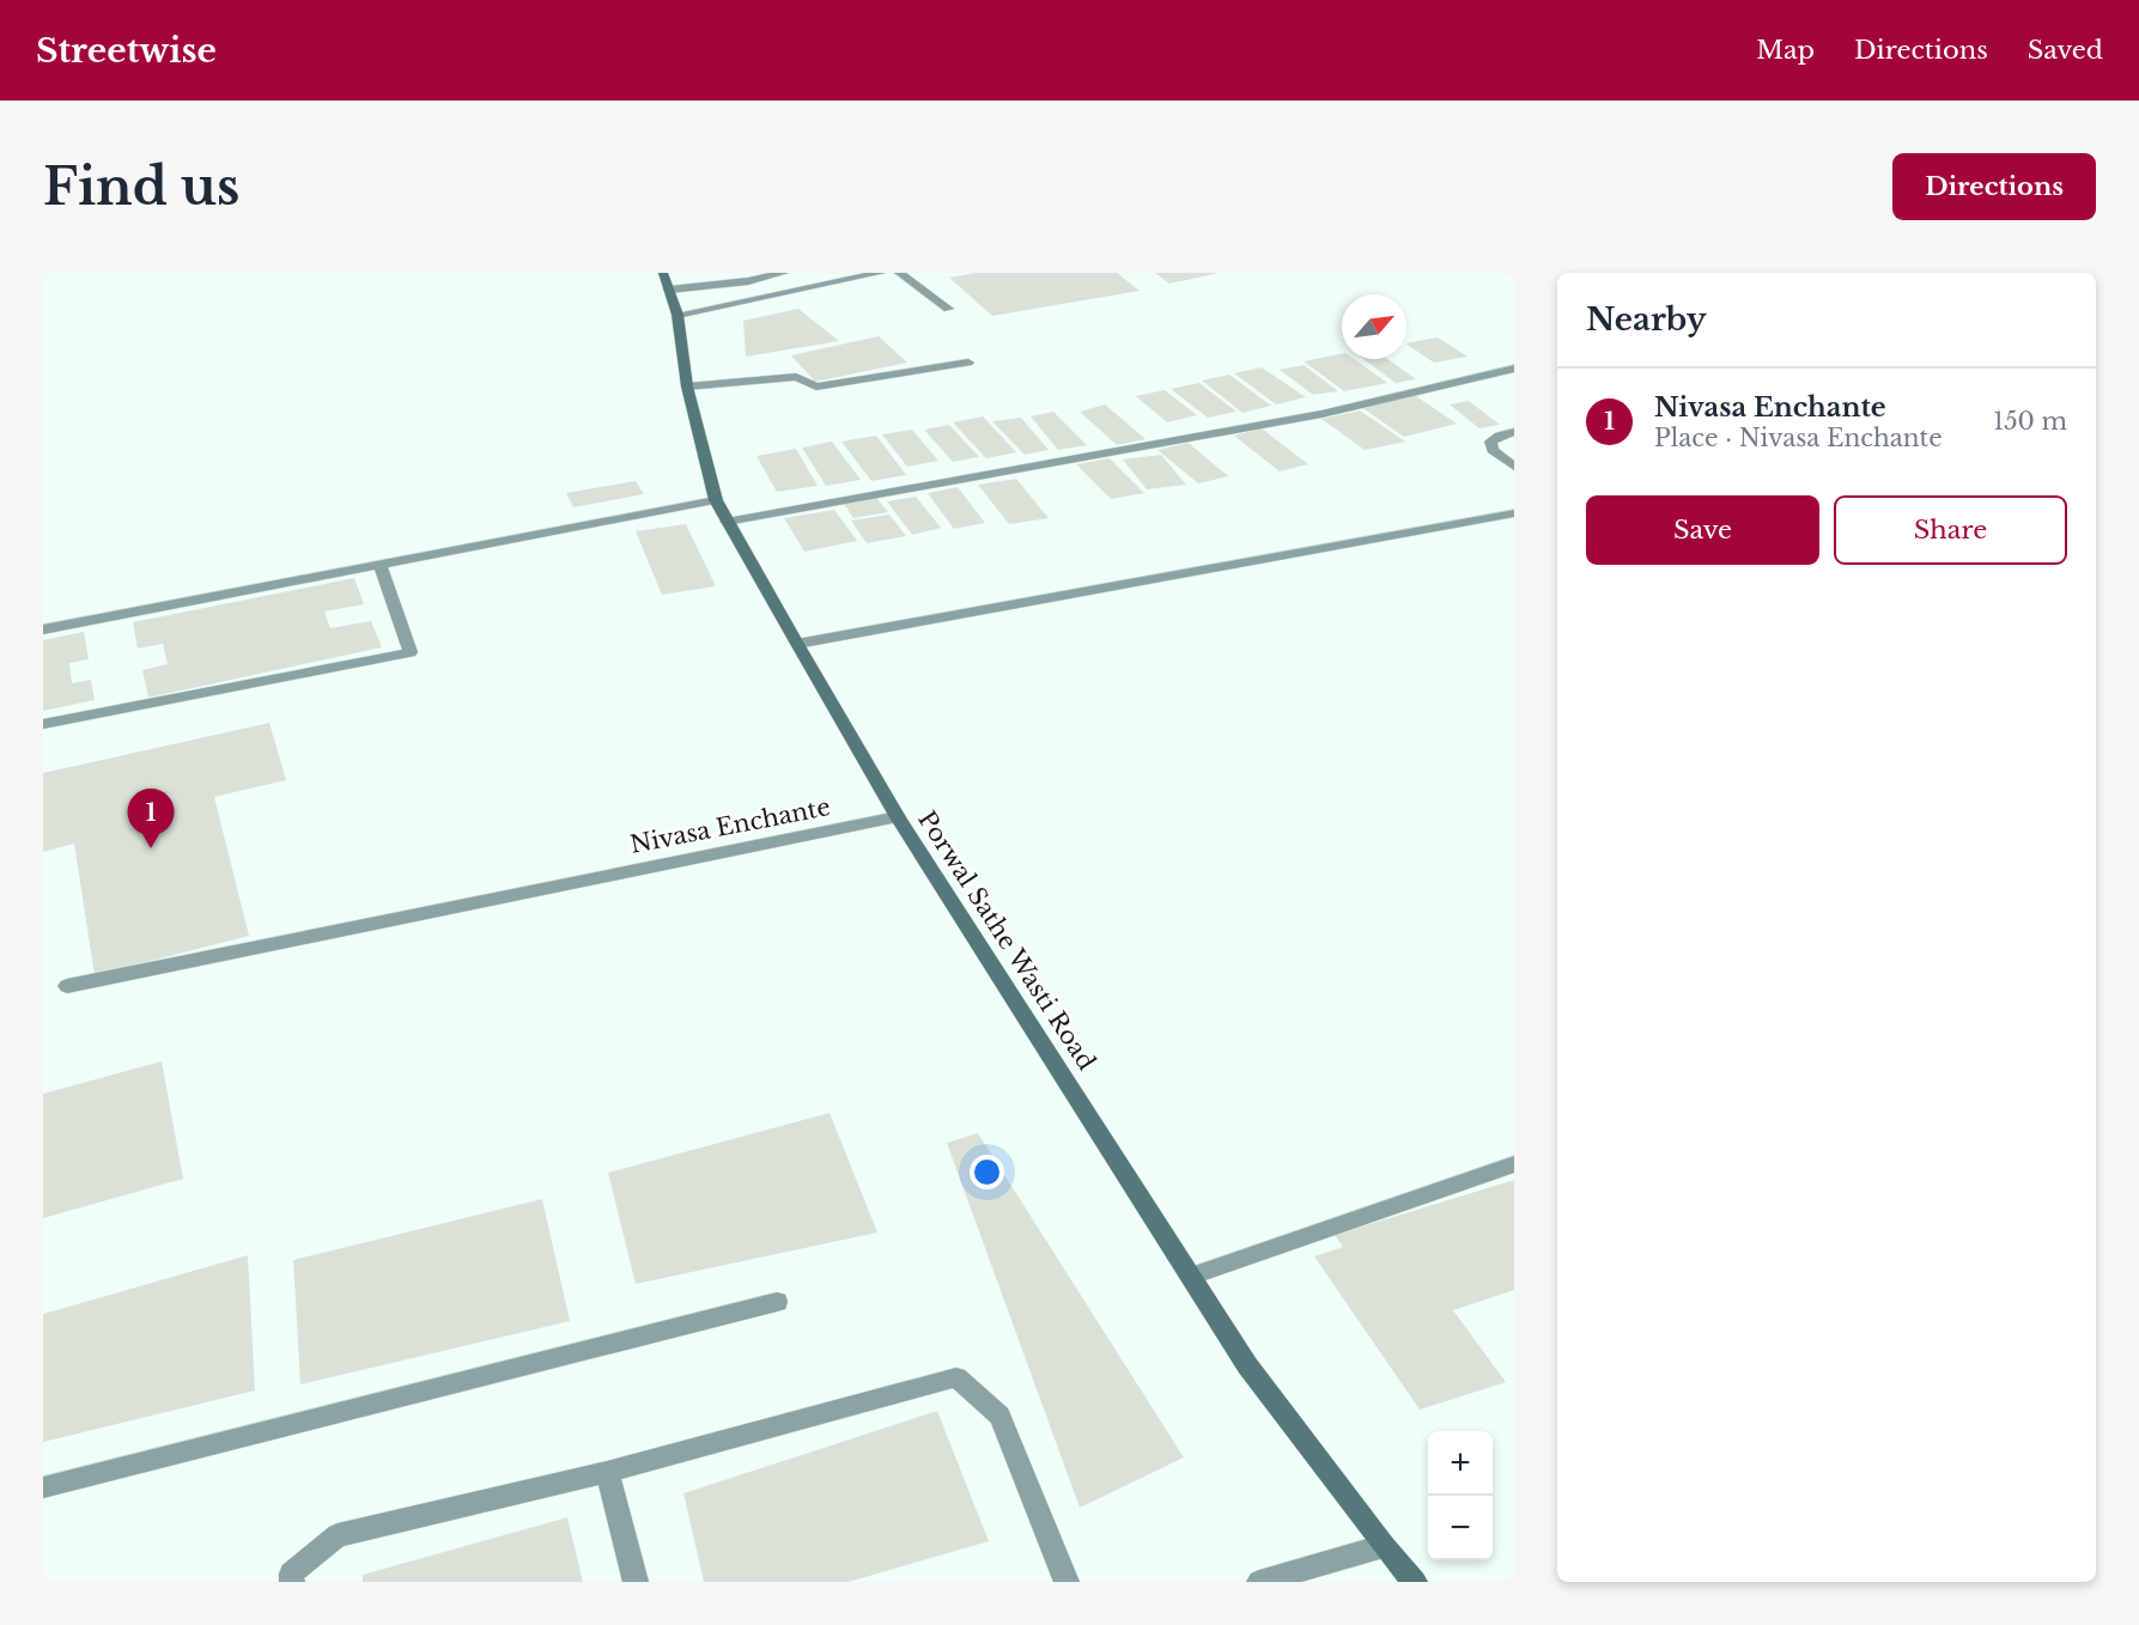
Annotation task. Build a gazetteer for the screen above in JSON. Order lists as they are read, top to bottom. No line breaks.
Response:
{"streets":{"street":["Nivasa Enchante","Porwal Sathe Wasti Road"]},"crossings":[["Nivasa Enchante","Porwal Sathe Wasti Road"]],"north":"top right","page":{"header":"Streetwise","nav":["Map","Directions","Saved"],"buttons":["Directions",["Save","Share"]],"title":"Find us","heading":"Nearby","list":[{"mark":"1","name":"Nivasa Enchante","note":"Place · Nivasa Enchante","value":"150 m"}],"pins":"1","map_buttons":["+","−"]}}
